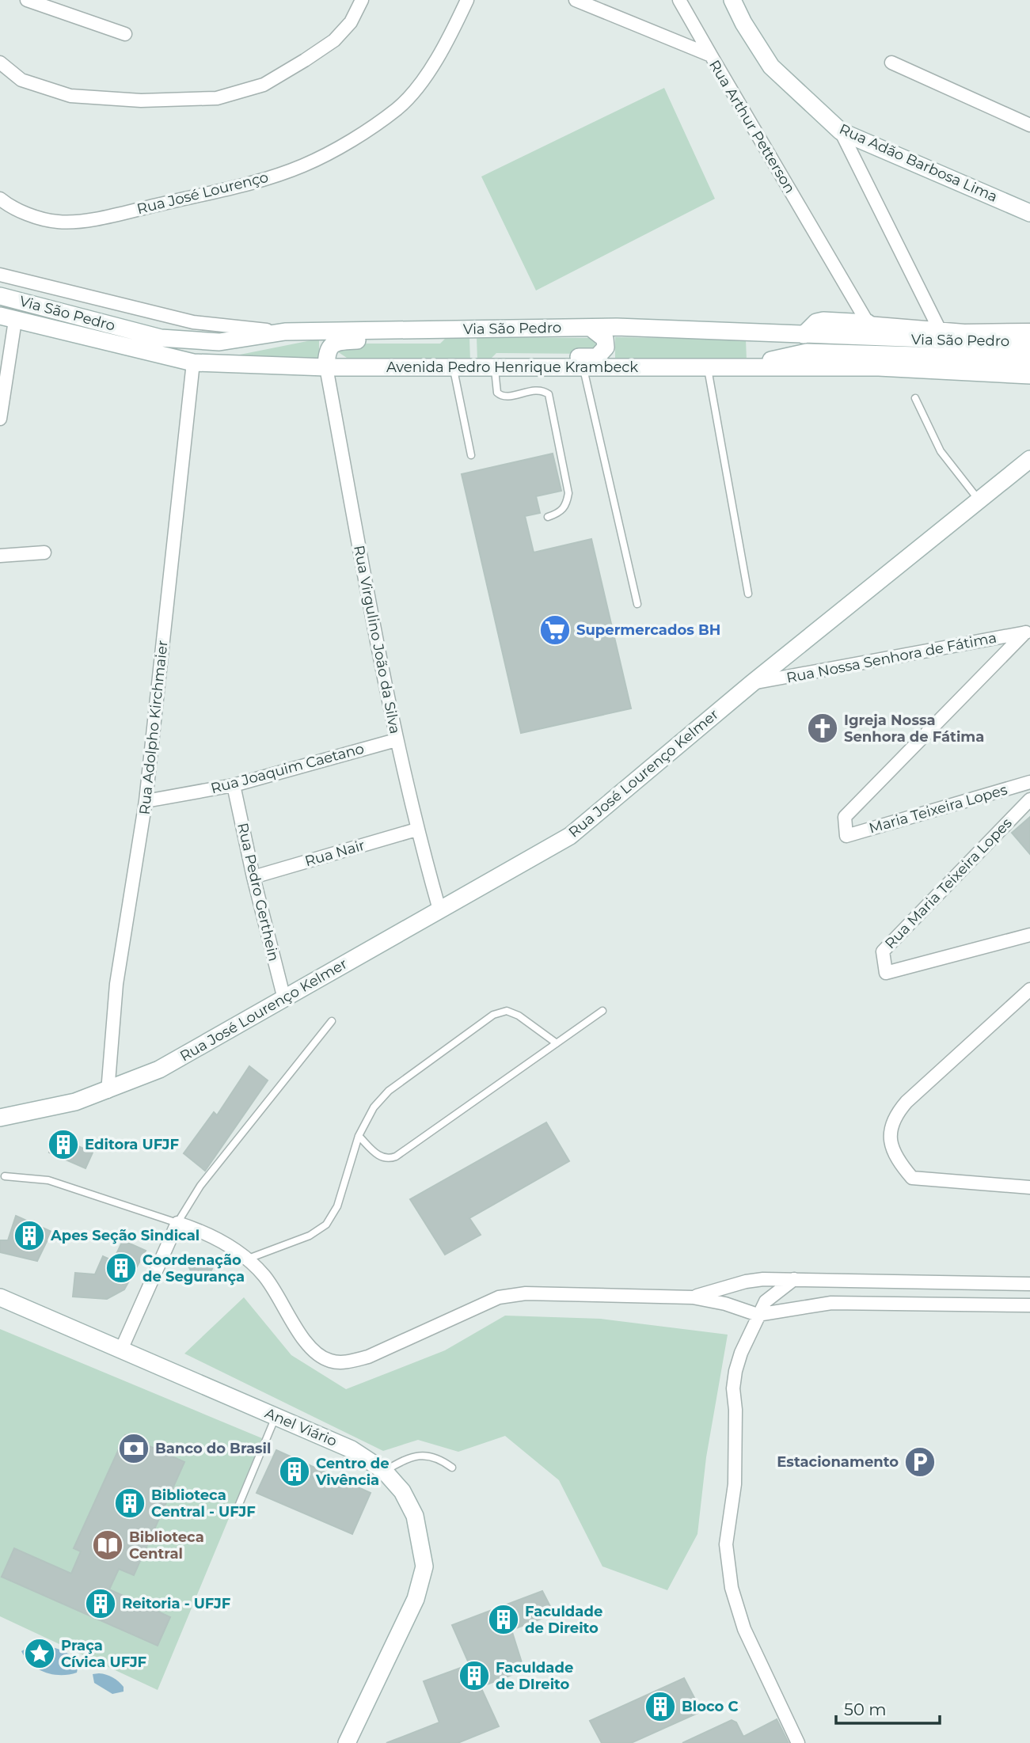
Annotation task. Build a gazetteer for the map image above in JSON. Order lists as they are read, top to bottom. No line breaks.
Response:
{"streets":{"main road":["Rua Adão Barbosa Lima","Via São Pedro","Avenida Pedro Henrique Krambeck","Rua José Lourenço Kelmer","Anel Viário"],"street":["Rua Arthur Petterson","Rua José Lourenço","Rua Virgulino João da Silva","Rua Nossa Senhora de Fátima","Rua Adolpho Kirchmaier","Rua Joaquim Caetano","Maria Teixeira Lopes","Rua Nair","Rua Maria Teixeira Lopes","Rua Pedro Gerthein"]},"crossings":[["Via São Pedro","Avenida Pedro Henrique Krambeck"],["Avenida Pedro Henrique Krambeck","Rua Virgulino João da Silva"],["Avenida Pedro Henrique Krambeck","Rua Adolpho Kirchmaier"],["Rua Virgulino João da Silva","Rua Joaquim Caetano"],["Rua Virgulino João da Silva","Rua José Lourenço Kelmer"],["Rua Virgulino João da Silva","Rua Nair"],["Rua Nossa Senhora de Fátima","Rua José Lourenço Kelmer"],["Rua Nossa Senhora de Fátima","Maria Teixeira Lopes"],["Rua Adolpho Kirchmaier","Rua Joaquim Caetano"],["Rua Adolpho Kirchmaier","Rua José Lourenço Kelmer"],["Rua Joaquim Caetano","Rua Pedro Gerthein"],["Rua José Lourenço Kelmer","Rua Pedro Gerthein"],["Rua Nair","Rua Pedro Gerthein"]],"places":{"supermarket":["Supermercados BH"],"church":["Igreja Nossa Senhora de Fátima"],"building":["Editora UFJF","Apes Seção Sindical","Coordenação de Segurança","Centro de Vivência","Biblioteca Central - UFJF","Reitoria - UFJF","Faculdade de Direito","Faculdade de DIreito","Bloco C"],"bank":["Banco do Brasil"],"parking":["Estacionamento"],"library":["Biblioteca Central"],"place":["Praça Cívica UFJF"]},"scale_bar":"50 m"}
